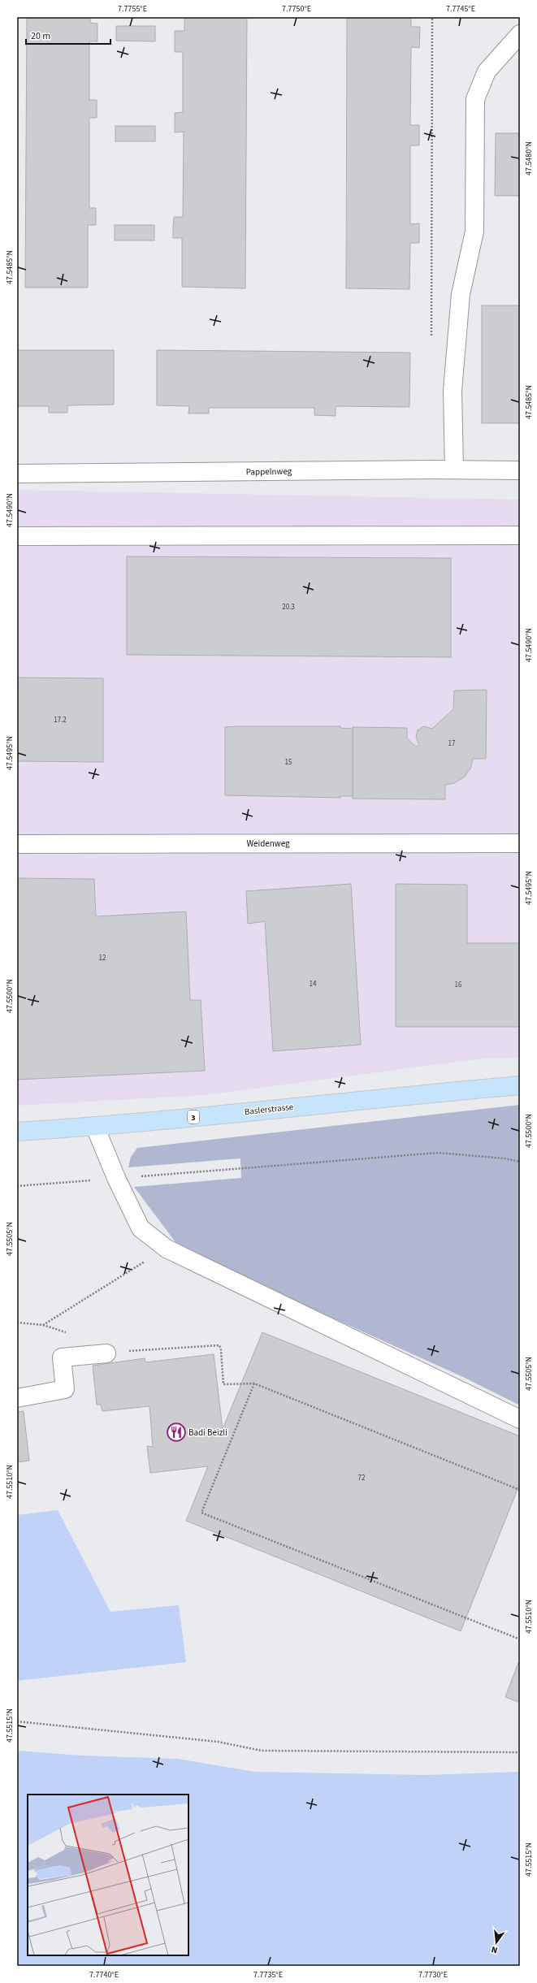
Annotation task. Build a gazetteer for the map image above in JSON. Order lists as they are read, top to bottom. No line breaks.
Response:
{"streets":{"main road":["Baslerstrasse","3"],"street":["Pappelnweg","Weidenweg"]},"places":{"restaurant":["Badi Beizli"]},"house_numbers":["20.3","17.2","17","15","12","14","16","72"],"scale_bar":"20 m","north":"bottom","coordinates":["7.7755°E","7.7750°E","7.7745°E","47.5480°N","47.5485°N","47.5490°N","47.5495°N","47.5500°N","47.5505°N","47.5510°N","47.5515°N","7.7740°E","7.7735°E","7.7730°E"]}
